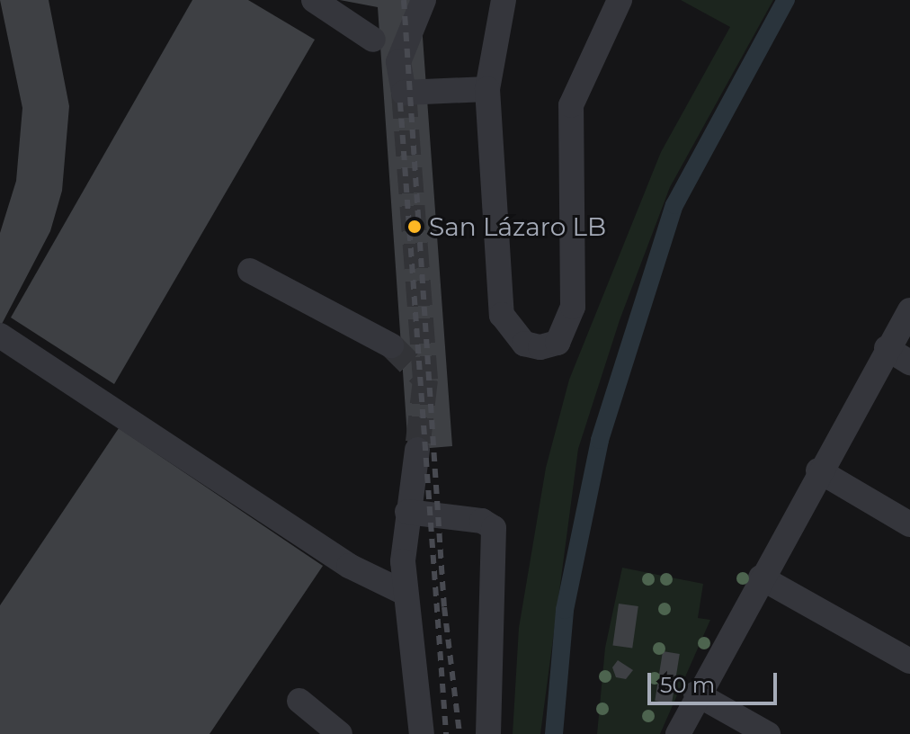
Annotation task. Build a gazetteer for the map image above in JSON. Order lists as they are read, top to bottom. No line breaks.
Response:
{"places":["San Lázaro LB"],"scale_bar":"50 m"}
